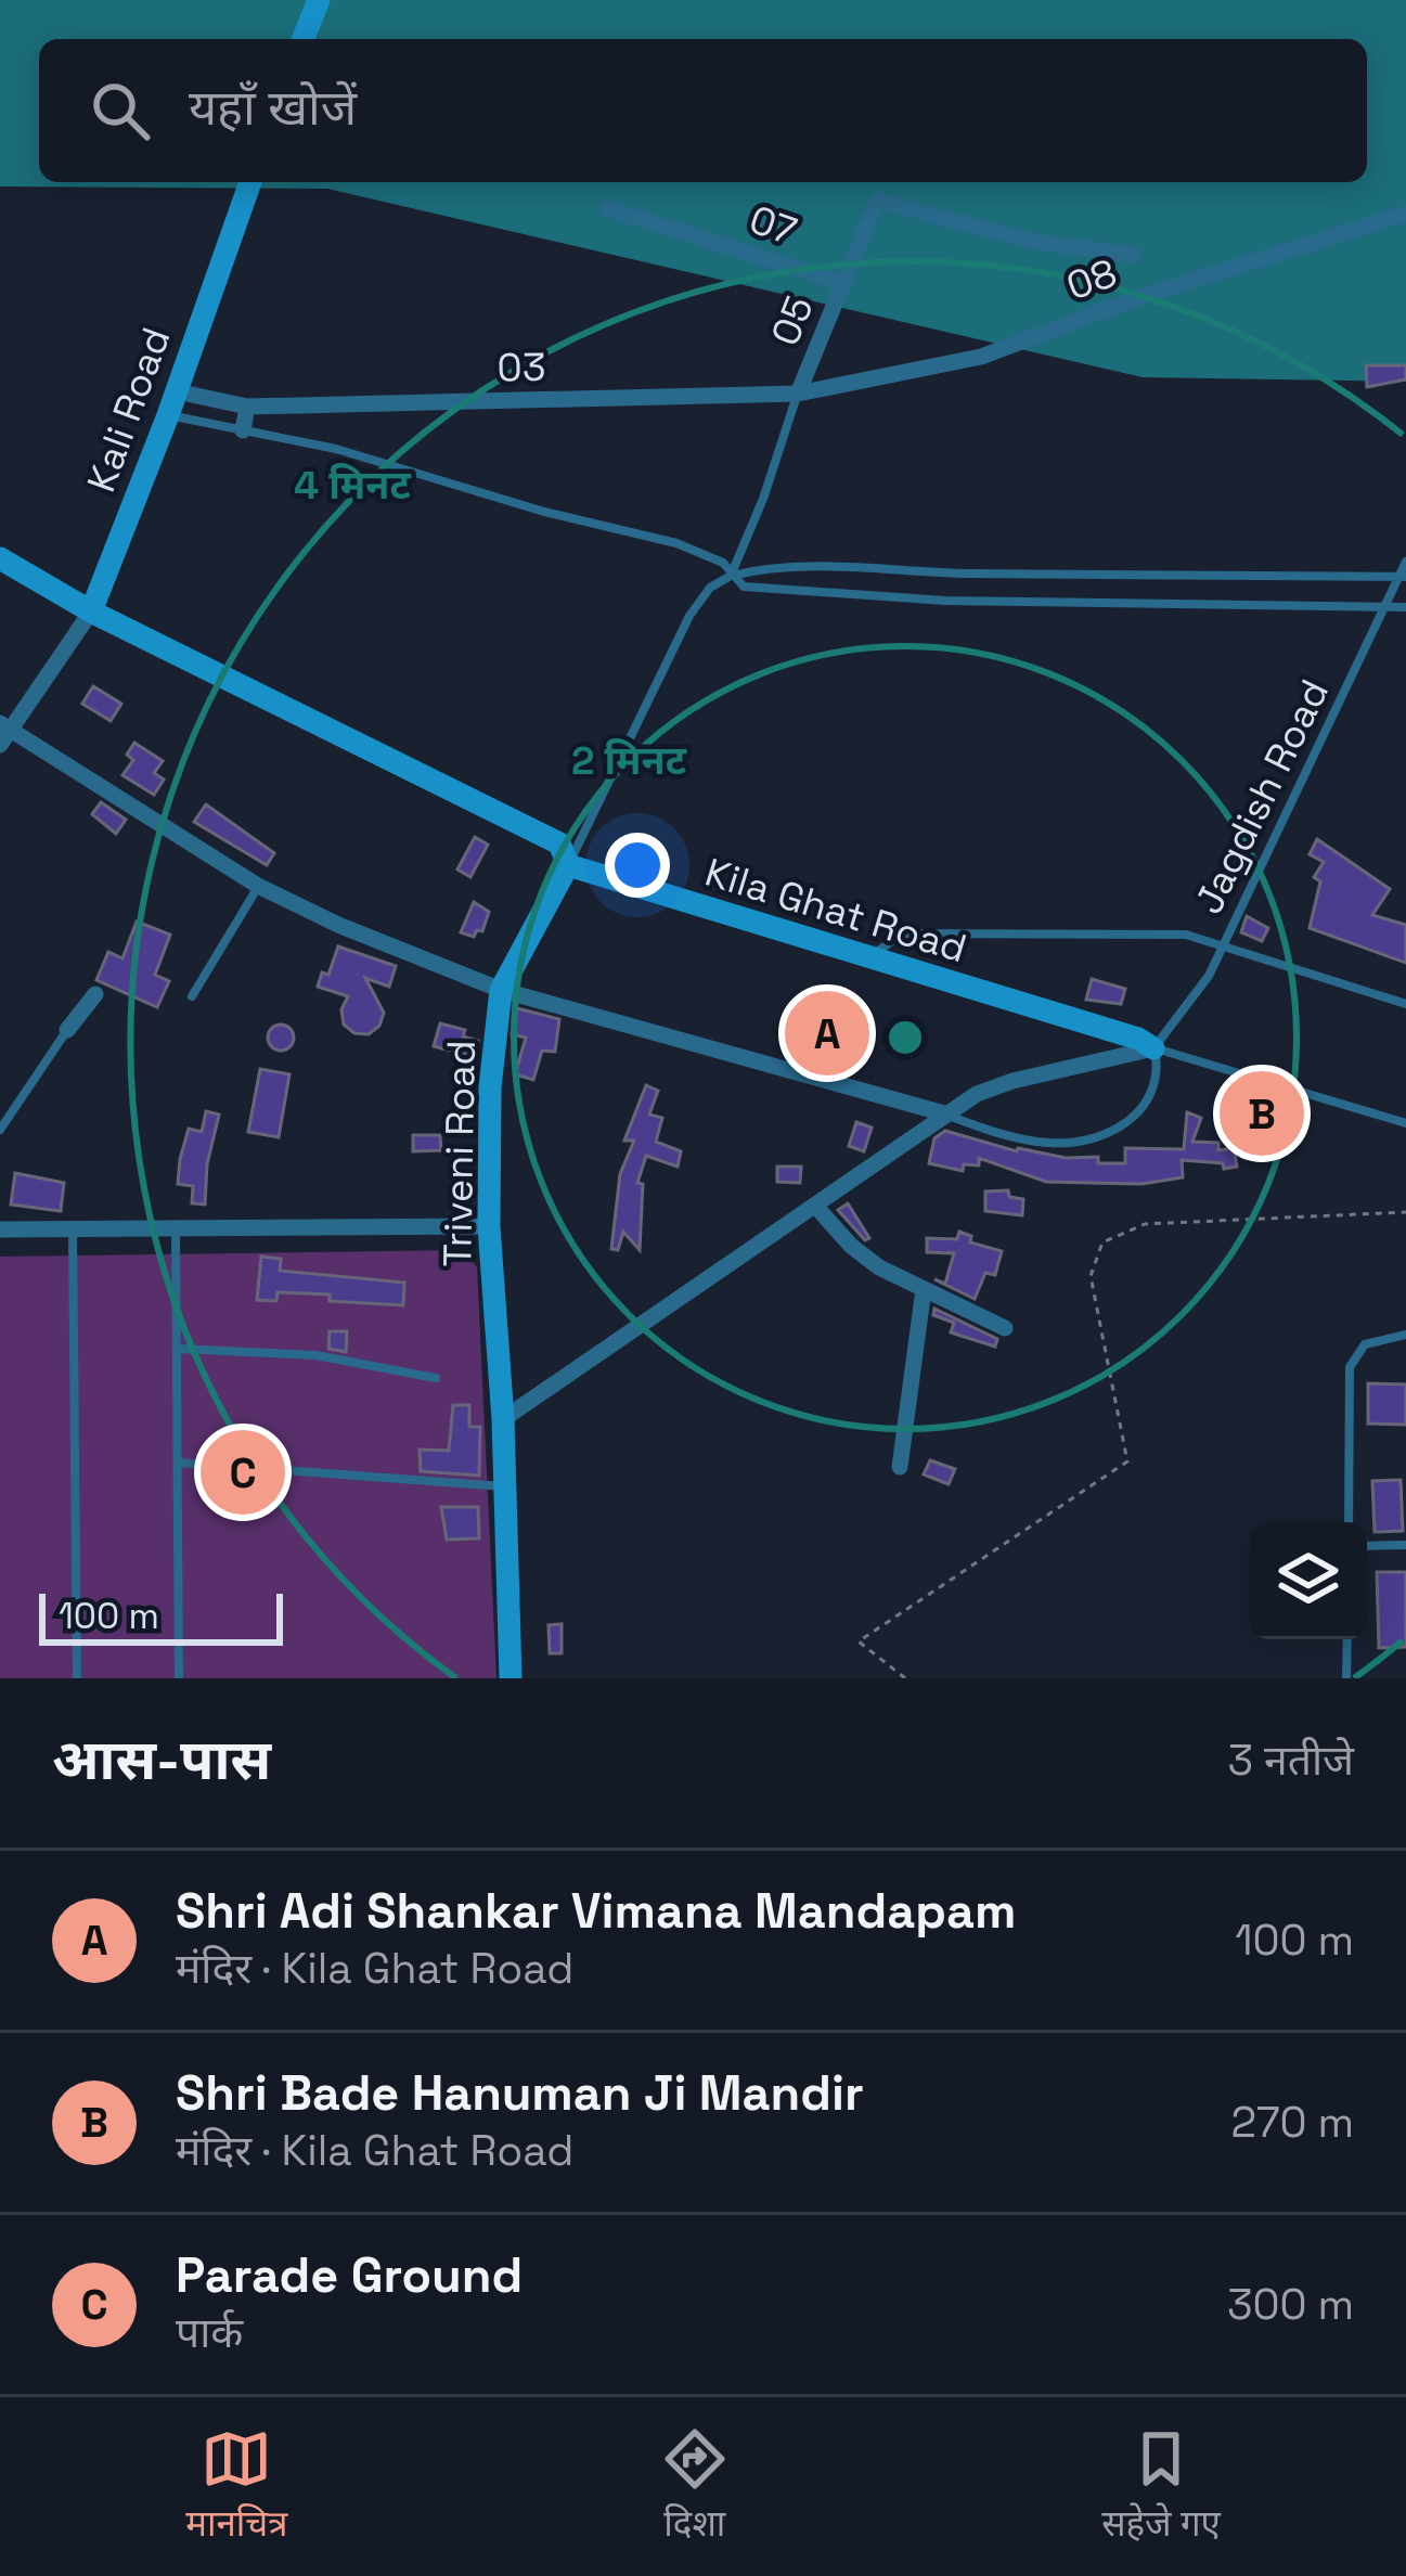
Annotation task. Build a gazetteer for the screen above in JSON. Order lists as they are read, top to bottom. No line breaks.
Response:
{"streets":{"main road":["Kali Road","Kila Ghat Road","Triveni Road"],"street":["07","08","05","03"],"lane":["Jagdish Road"]},"crossings":[["07","05"],["08","05"],["08","03"],["08","Triveni Road"],["05","03"],["05","Triveni Road"],["03","Kali Road"],["03","Triveni Road"],["Kali Road","Kila Ghat Road"],["Jagdish Road","Kila Ghat Road"],["Kila Ghat Road","Triveni Road"]],"scale_bar":"100 m","page":{"search":"यहाँ खोजें","pins":["A","B","C"],"scale":"100 m","heading":["आस-पास","3 नतीजे"],"list":[{"mark":"A","name":"Shri Adi Shankar Vimana Mandapam","note":"मंदिर · Kila Ghat Road","value":"100 m"},{"mark":"B","name":"Shri Bade Hanuman Ji Mandir","note":"मंदिर · Kila Ghat Road","value":"270 m"},{"mark":"C","name":"Parade Ground","note":"पार्क","value":"300 m"}],"nav":["मानचित्र","दिशा","सहेजे गए"]},"rings":["4 मिनट","2 मिनट"]}
